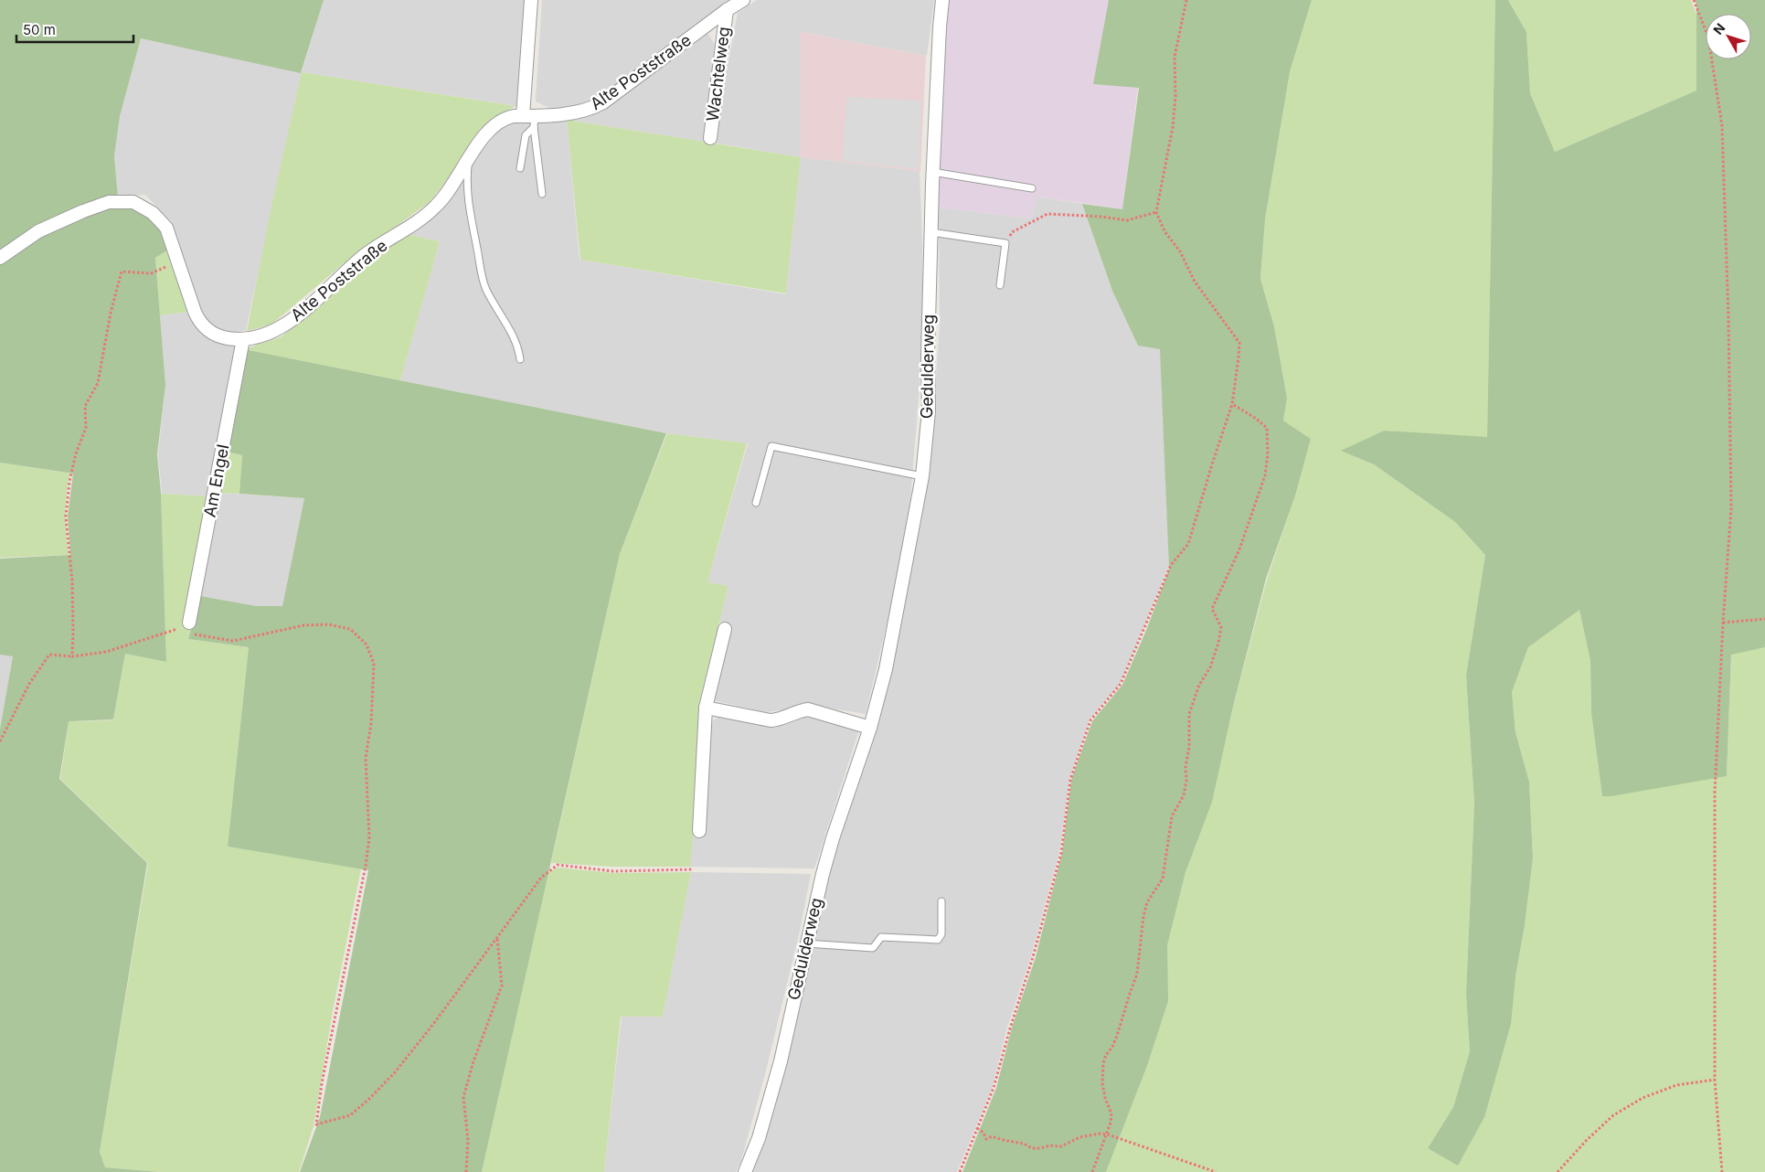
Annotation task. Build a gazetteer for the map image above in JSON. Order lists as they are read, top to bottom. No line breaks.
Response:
{"streets":{"street":["Alte Poststraße","Wachtelweg","Gedulderweg","Am Engel"]},"crossings":[["Alte Poststraße","Wachtelweg"],["Alte Poststraße","Am Engel"]],"scale_bar":"50 m","north":"top left"}
